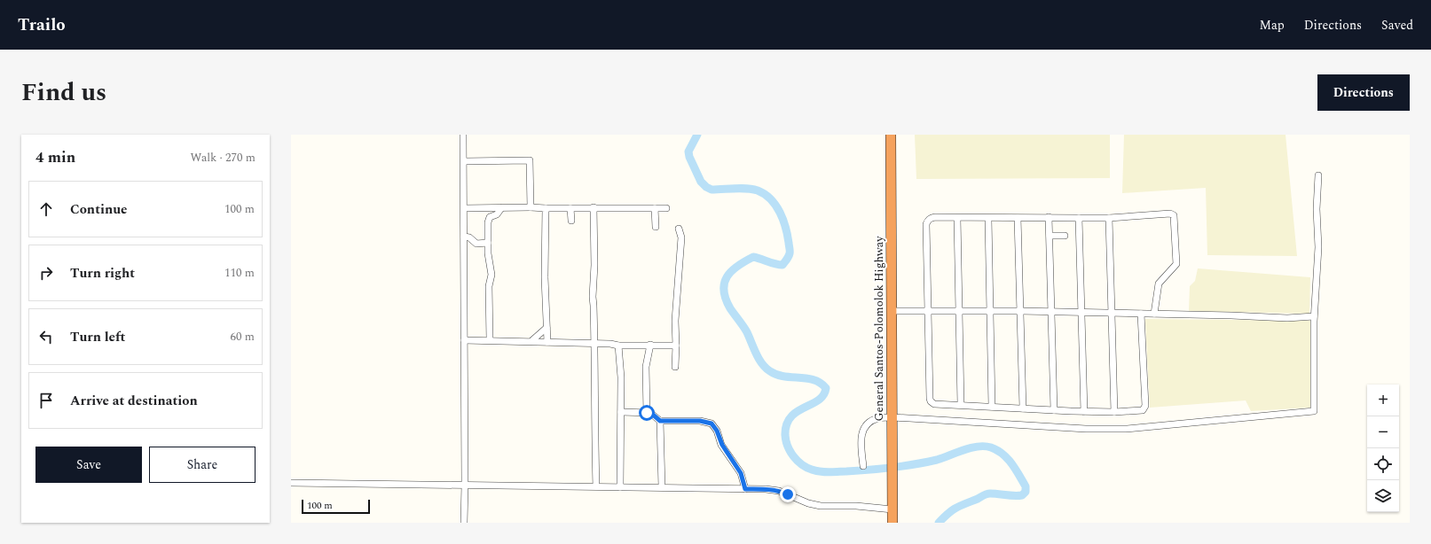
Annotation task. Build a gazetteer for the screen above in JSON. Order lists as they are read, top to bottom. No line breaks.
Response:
{"streets":{"highway":["General Santos-Polomolok Highway"]},"scale_bar":"100 m","page":{"header":"Trailo","nav":["Map","Directions","Saved"],"title":"Find us","buttons":["Directions",["Save","Share"]],"heading":["4 min","Walk · 270 m"],"list":[["Continue","100 m"],["Turn right","110 m"],["Turn left","60 m"],"Arrive at destination"],"map_buttons":["+","−"],"scale":"100 m"}}
